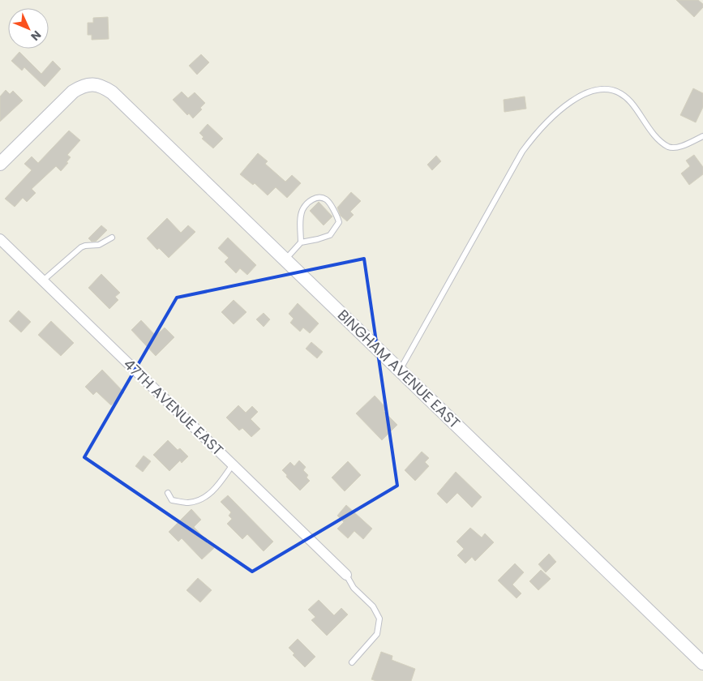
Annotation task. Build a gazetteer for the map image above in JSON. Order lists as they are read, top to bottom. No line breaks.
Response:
{"streets":{"street":["BINGHAM AVENUE EAST","47TH AVENUE EAST"]},"north":"bottom right"}
